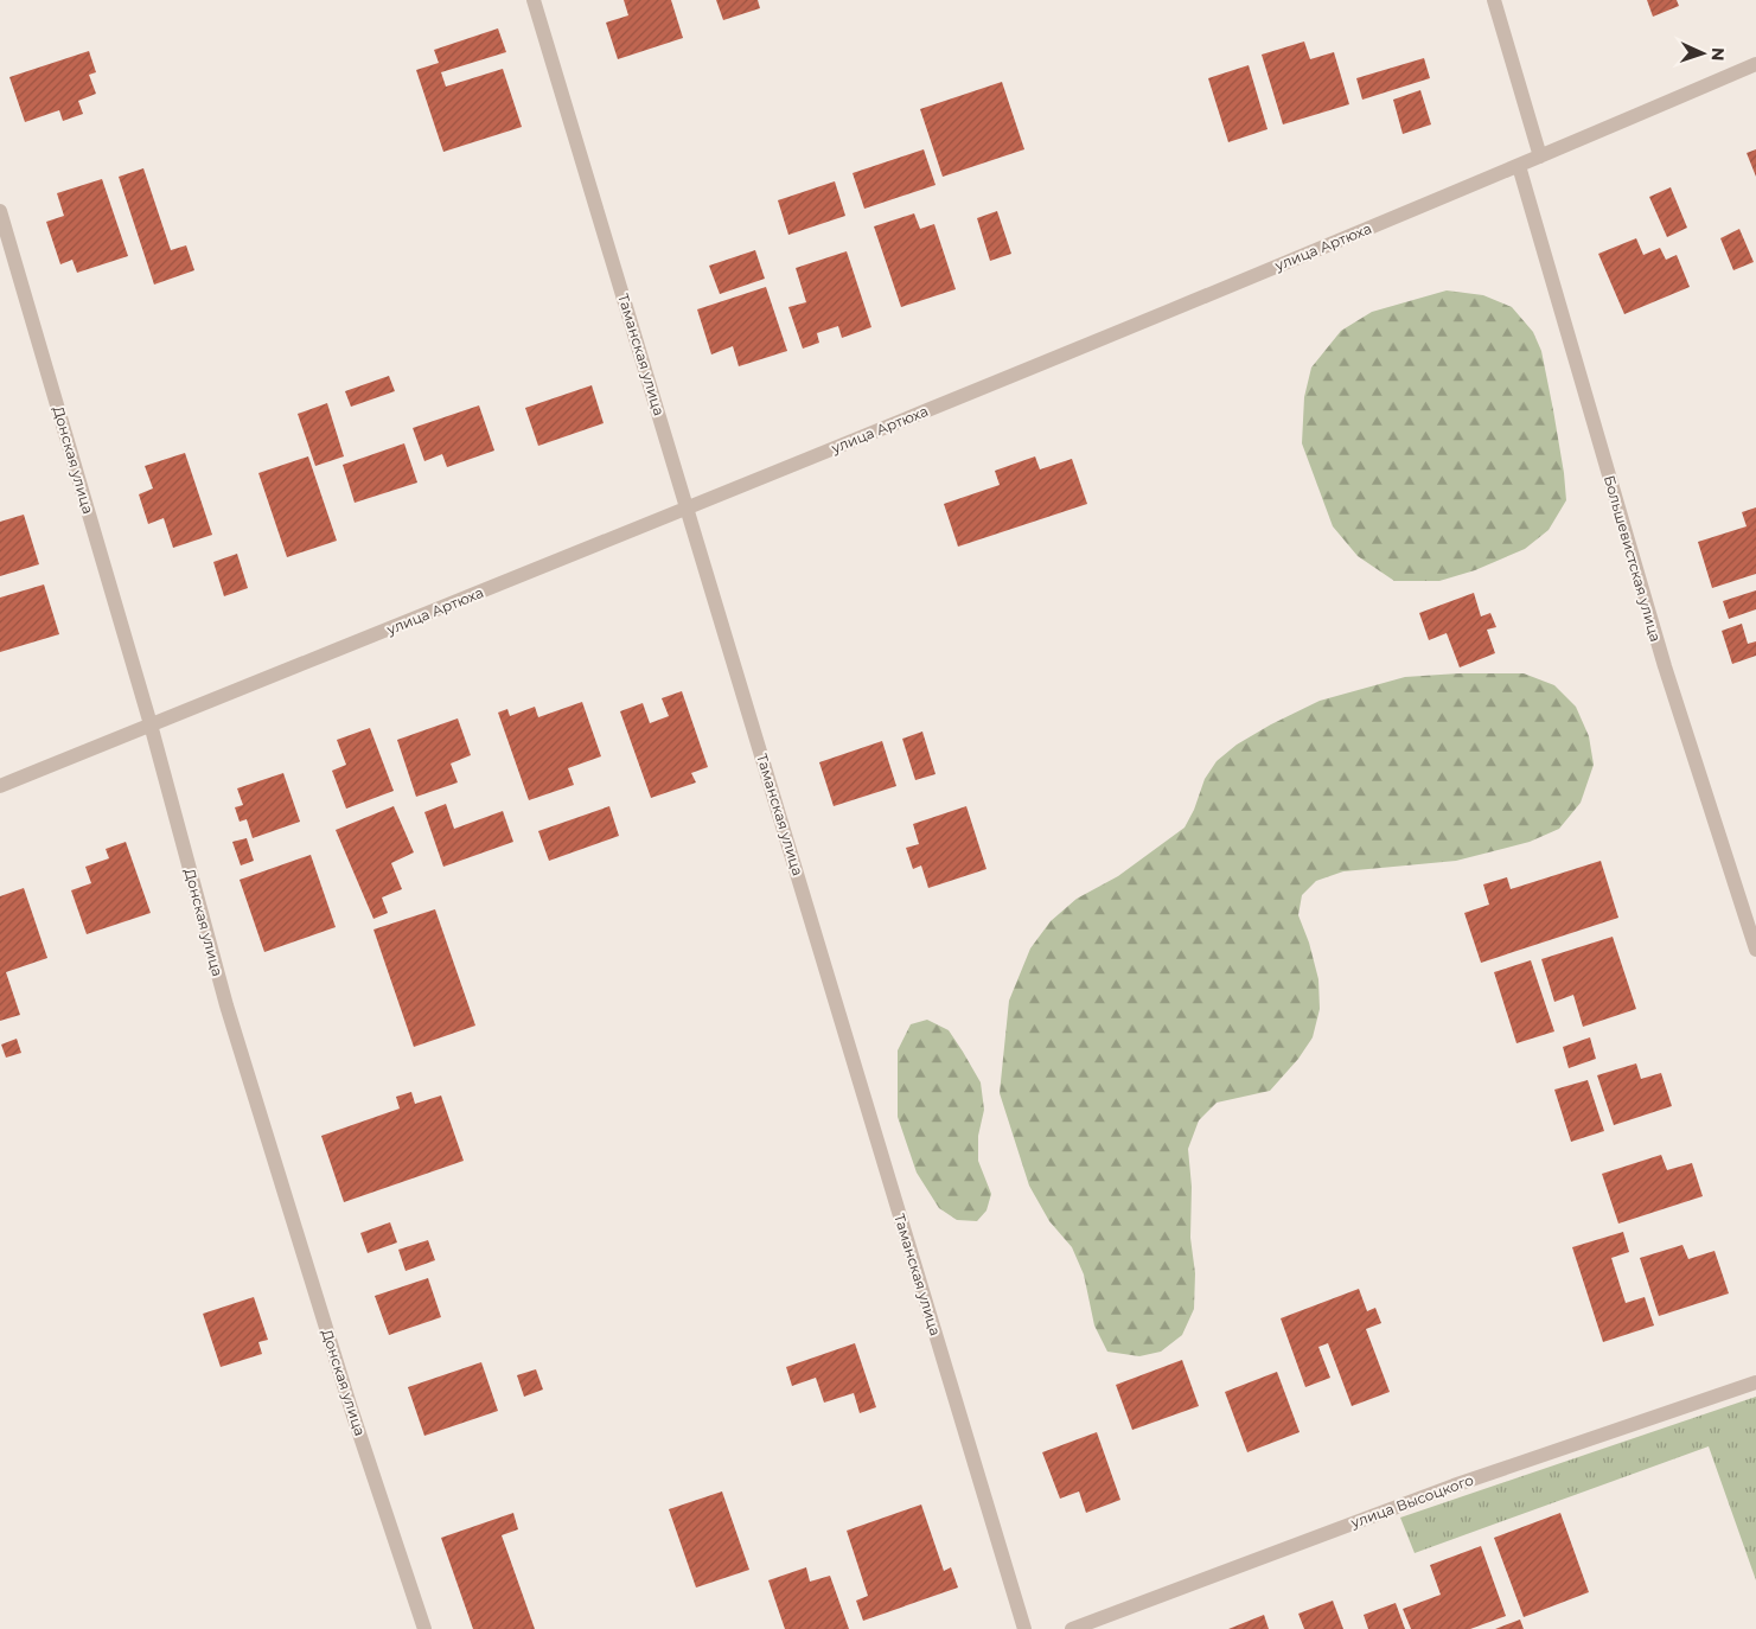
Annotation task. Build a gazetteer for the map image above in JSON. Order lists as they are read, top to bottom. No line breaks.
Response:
{"streets":{"street":["улица Артюха","Таманская улица","Донская улица","Большевистская улица","улица Высоцкого"]},"crossings":[["улица Артюха","Таманская улица"],["улица Артюха","Донская улица"],["улица Артюха","Большевистская улица"]],"north":"right"}
